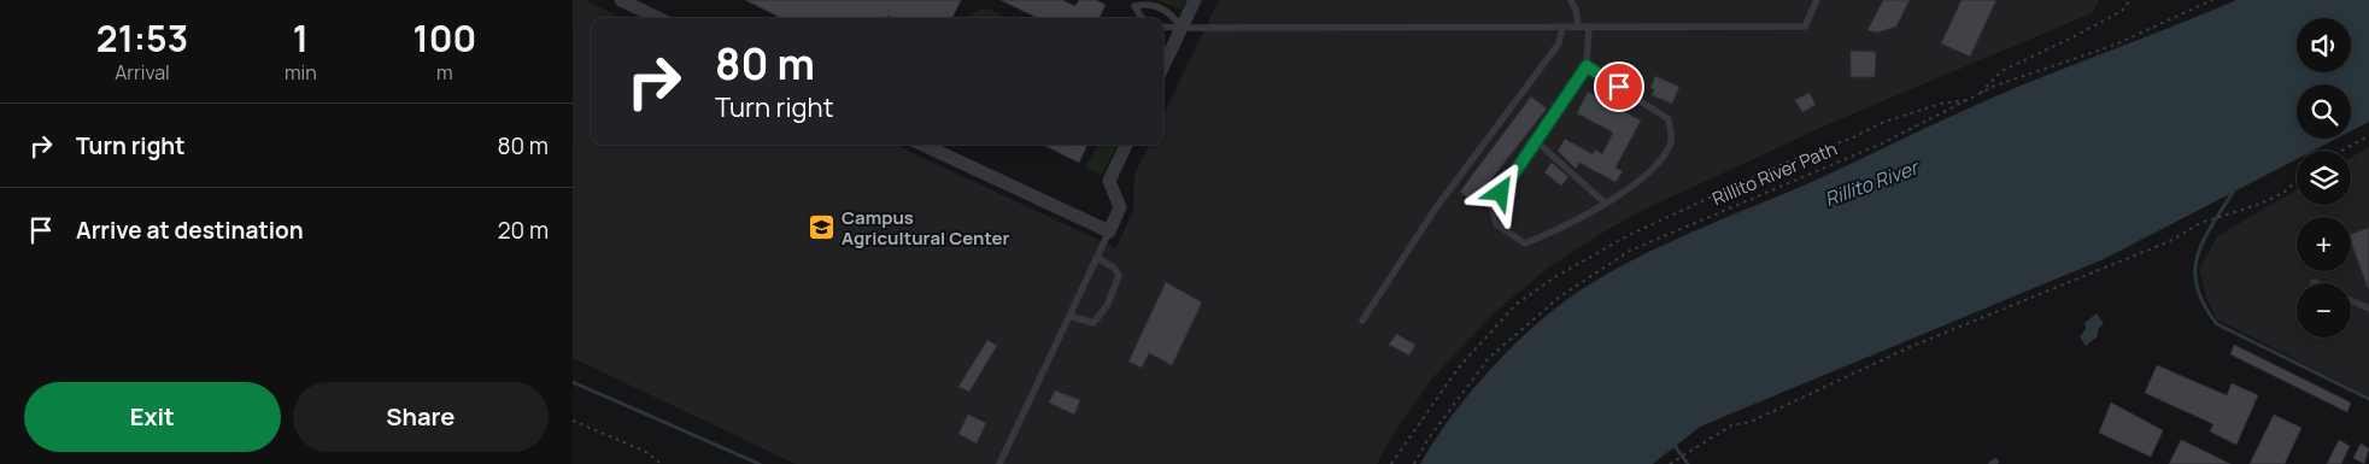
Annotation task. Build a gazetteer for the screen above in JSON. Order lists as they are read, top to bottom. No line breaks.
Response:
{"streets":{"path":["Rillito River Path"]},"water":["Rillito River"],"places":{"school or university":["Campus Agricultural Center"]},"page":{"eta":["21:53","Arrival","1","min","100","m"],"map_buttons":["+","−"],"turn":["80 m","Turn right"],"list":[{"name":"Turn right","value":"80 m"},{"name":"Arrive at destination","value":"20 m"}],"buttons":["Exit","Share"]}}
